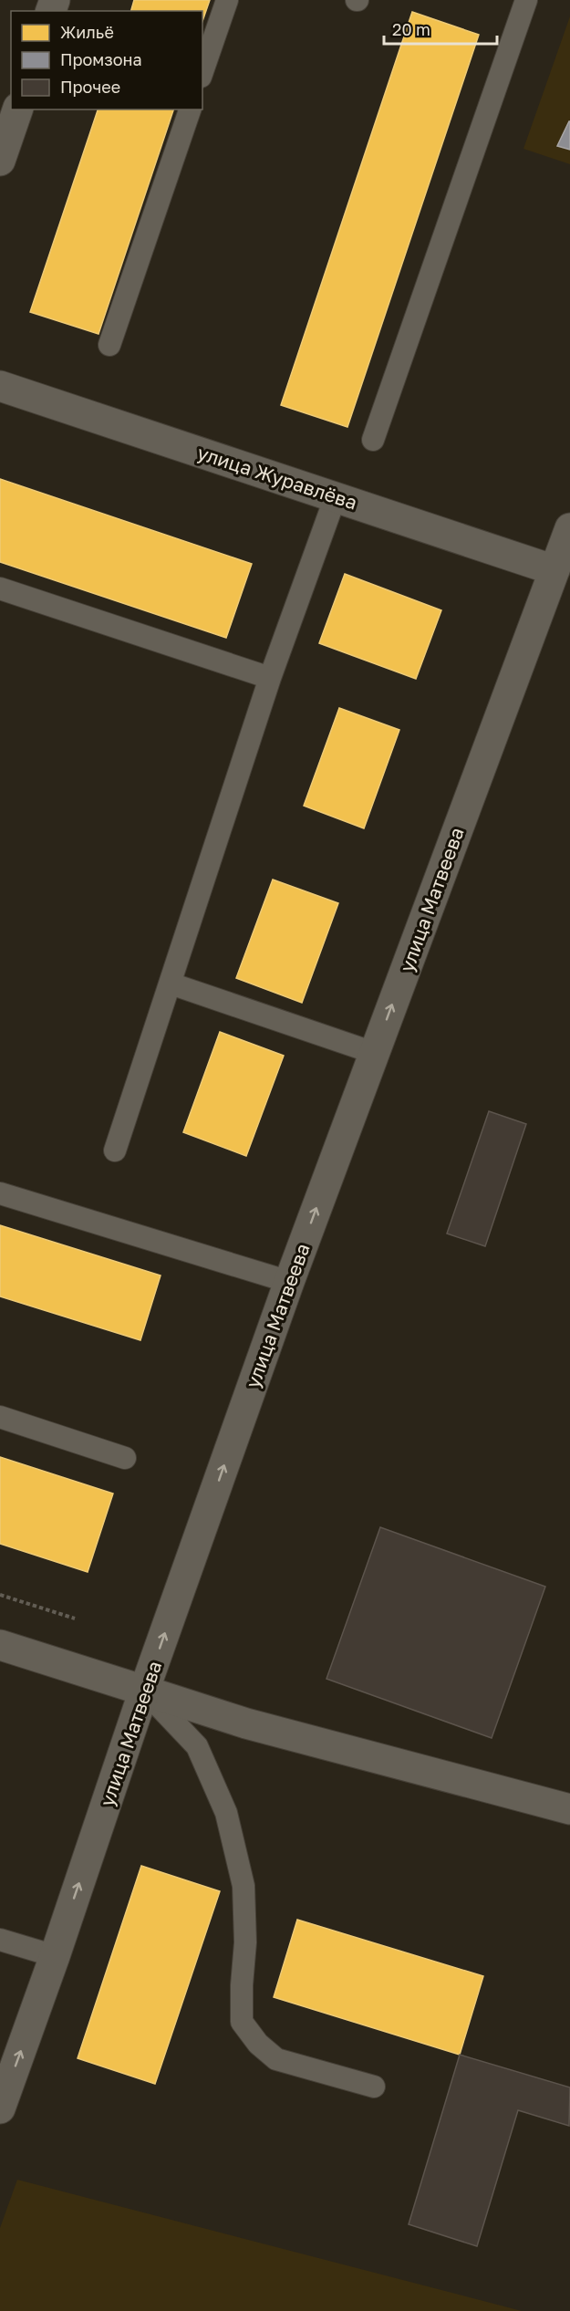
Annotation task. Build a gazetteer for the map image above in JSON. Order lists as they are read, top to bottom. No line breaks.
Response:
{"streets":{"street":["улица Журавлёва","улица Матвеева"]},"crossings":[["улица Журавлёва","улица Матвеева"]],"one_way":["улица Матвеева"],"legend":["Жильё","Промзона","Прочее"],"scale_bar":"20 m"}
